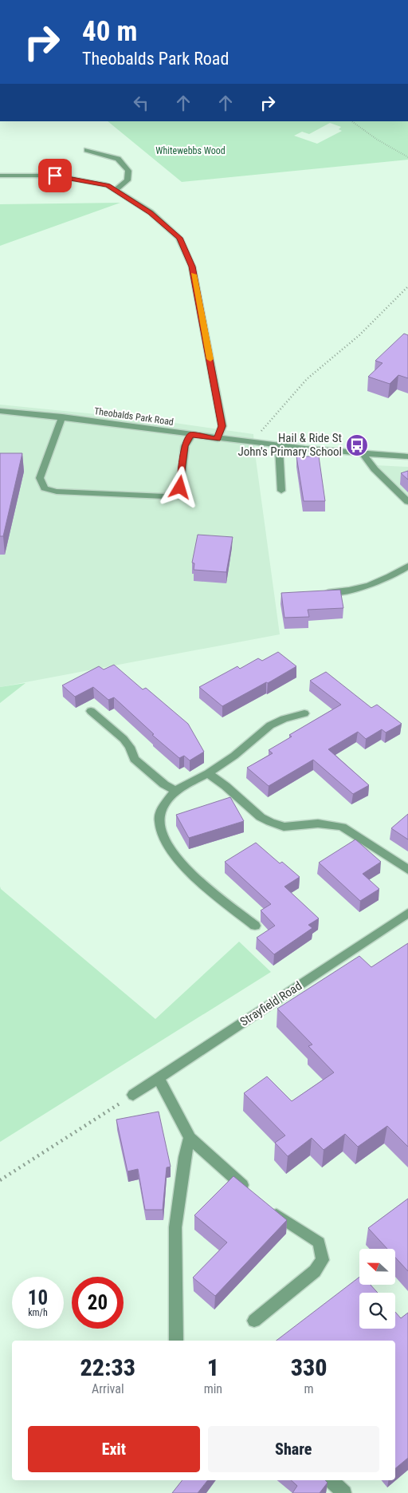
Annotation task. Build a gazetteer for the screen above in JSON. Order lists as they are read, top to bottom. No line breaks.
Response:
{"streets":{"street":["Theobalds Park Road","Strayfield Road"]},"parks":["Whitewebbs Wood"],"places":{"bus stop":["Hail & Ride St John's Primary School"]},"north":"left","page":{"turn":["40 m","Theobalds Park Road"],"speed":"10 km/h","limit":"20","eta":["22:33","Arrival","1","min","330","m"],"buttons":["Exit","Share"]}}
